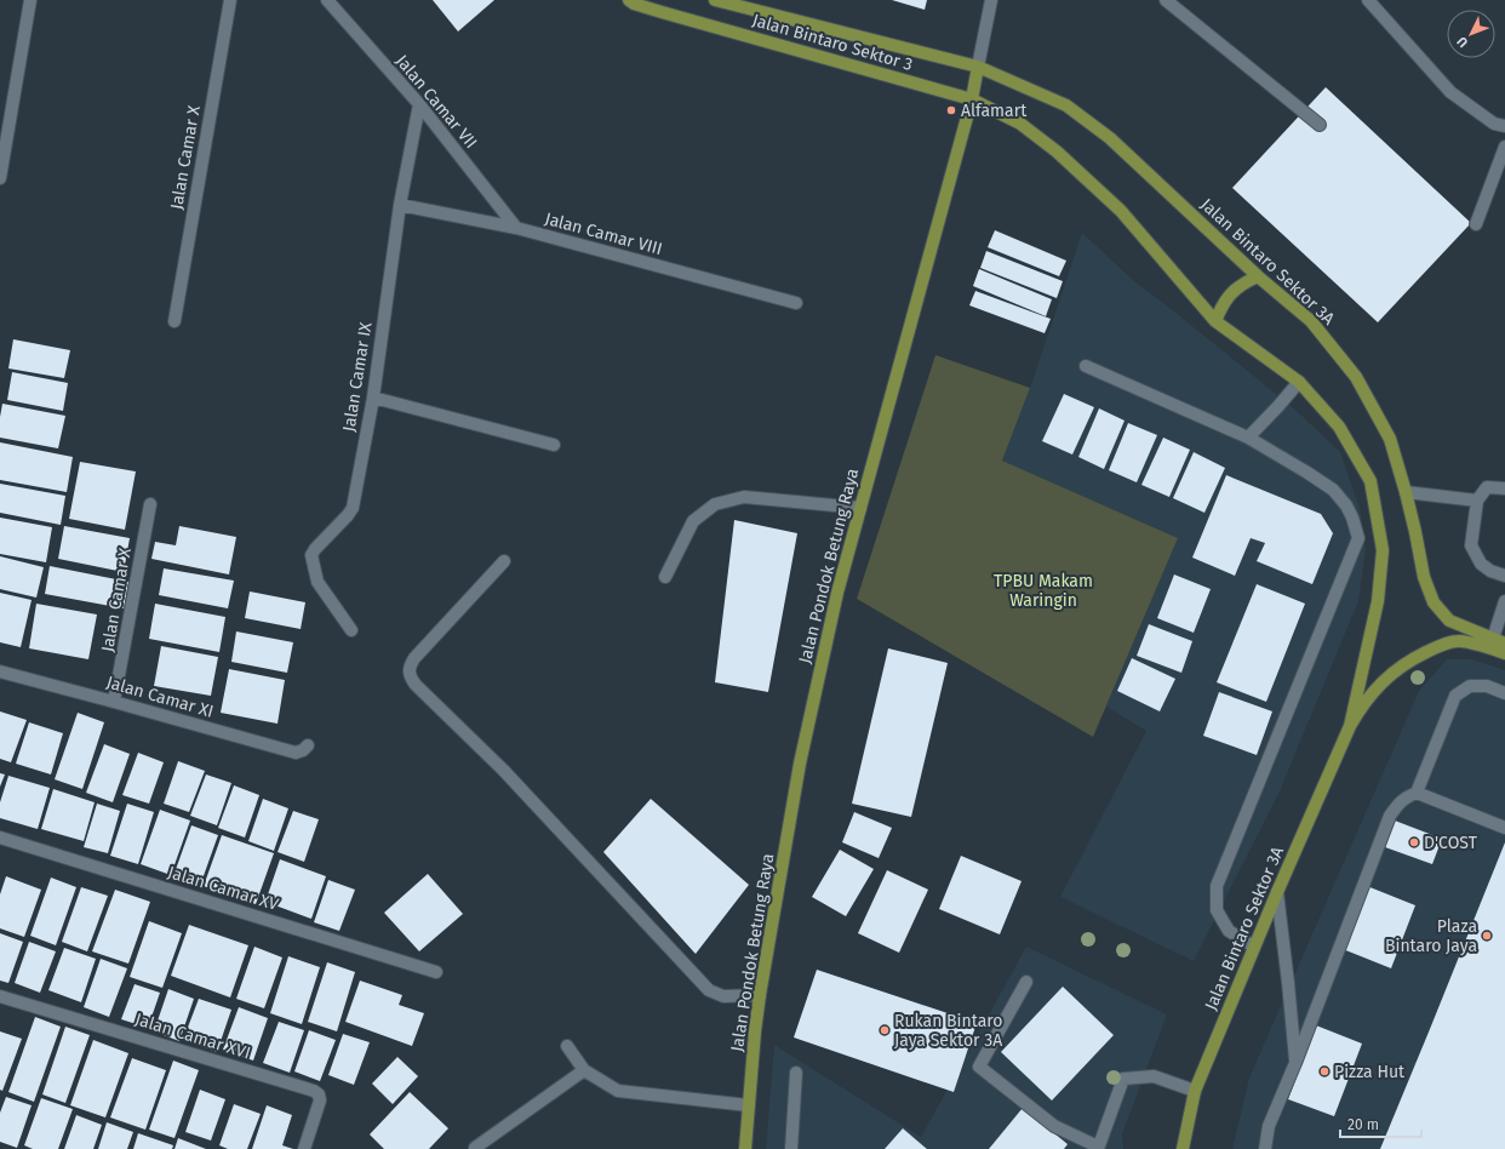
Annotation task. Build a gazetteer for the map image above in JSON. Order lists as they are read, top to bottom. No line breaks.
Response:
{"streets":{"main road":["Jalan Bintaro Sektor 3","Jalan Bintaro Sektor 3A","Jalan Pondok Betung Raya"],"street":["Jalan Camar VII","Jalan Camar X","Jalan Camar VIII","Jalan Camar IX","Jalan Camar XI","Jalan Camar XV","Jalan Camar XVI"]},"crossings":[["Jalan Bintaro Sektor 3","Jalan Bintaro Sektor 3A"],["Jalan Bintaro Sektor 3","Jalan Pondok Betung Raya"],["Jalan Camar VII","Jalan Camar VIII"],["Jalan Camar VII","Jalan Camar IX"],["Jalan Camar X","Jalan Camar XI"],["Jalan Camar VIII","Jalan Camar IX"],["Jalan Bintaro Sektor 3A","Jalan Pondok Betung Raya"]],"parks":["TPBU Makam Waringin"],"places":["Alfamart","D'COST","Plaza Bintaro Jaya","Rukan Bintaro Jaya Sektor 3A","Pizza Hut"],"scale_bar":"20 m","north":"bottom left"}
